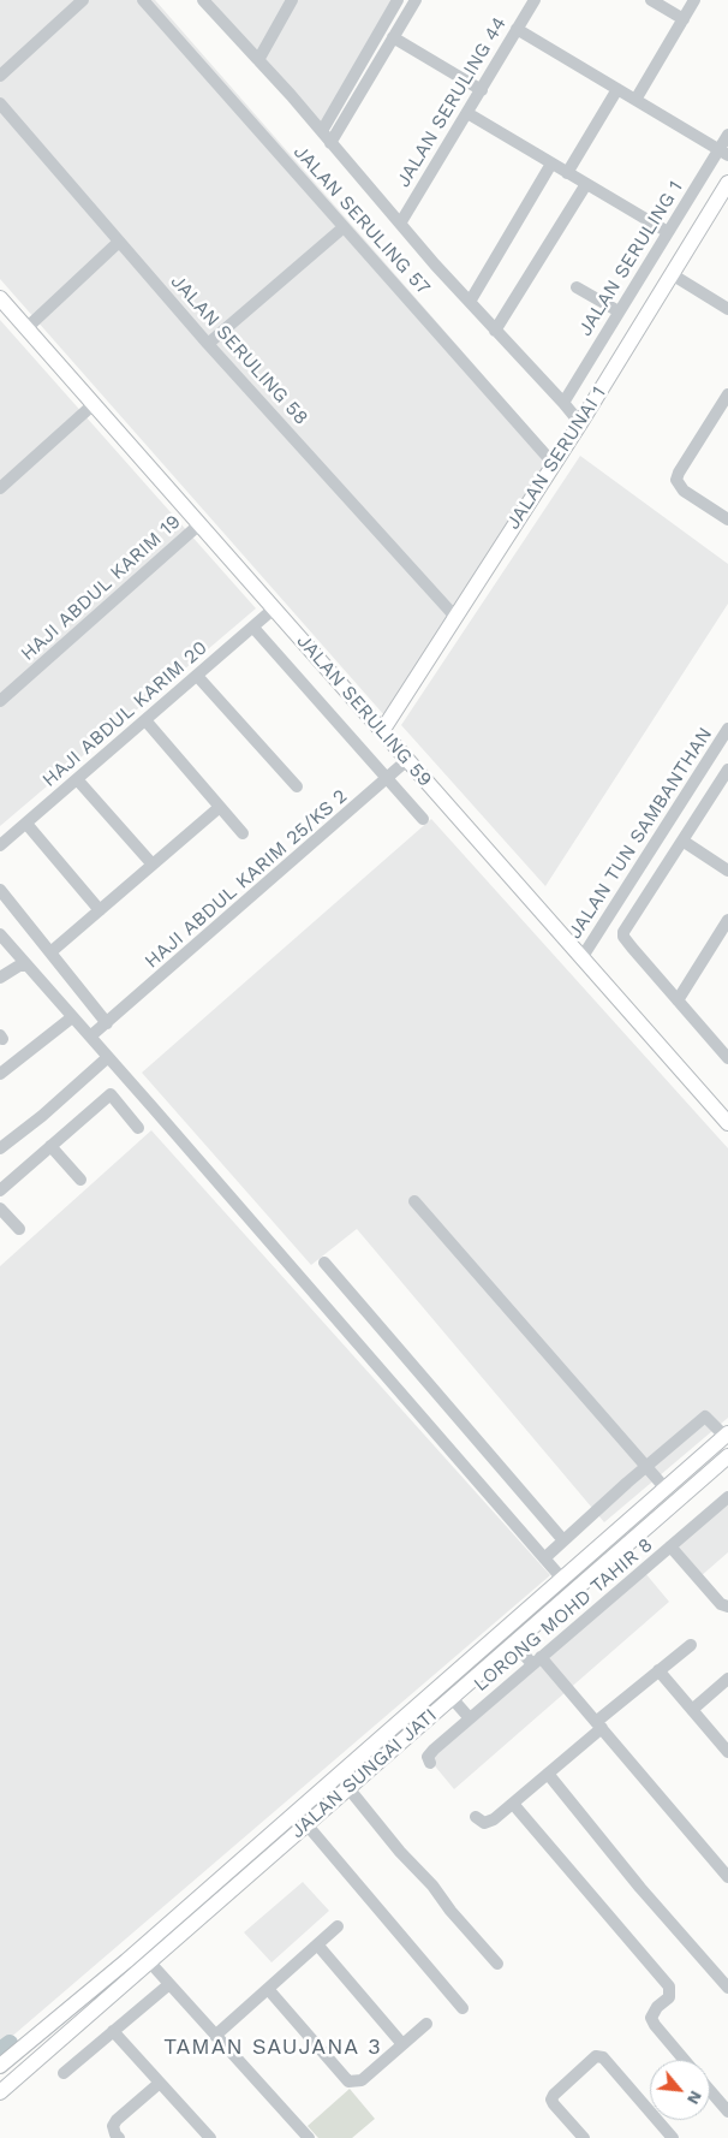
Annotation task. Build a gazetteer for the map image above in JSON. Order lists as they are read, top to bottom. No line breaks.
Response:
{"streets":{"main road":["JALAN SERUNAI 1","JALAN SERULING 59","JALAN SUNGAI JATI"],"street":["JALAN SERULING 44","JALAN SERULING 57","JALAN SERULING 1","JALAN SERULING 58","HAJI ABDUL KARIM 19","HAJI ABDUL KARIM 20","JALAN TUN SAMBANTHAN","HAJI ABDUL KARIM 25/KS 2","LORONG MOHD TAHIR 8"]},"crossings":[["JALAN SERULING 44","JALAN SERULING 57"],["JALAN SERULING 57","JALAN SERULING 1"],["JALAN SERULING 57","JALAN SERUNAI 1"],["JALAN SERULING 58","JALAN SERUNAI 1"],["JALAN SERUNAI 1","JALAN SERULING 59"],["HAJI ABDUL KARIM 19","JALAN SERULING 59"],["JALAN SERULING 59","HAJI ABDUL KARIM 20"],["JALAN SERULING 59","JALAN TUN SAMBANTHAN"],["JALAN SERULING 59","HAJI ABDUL KARIM 25/KS 2"]],"districts":["TAMAN SAUJANA 3"],"north":"bottom right"}
